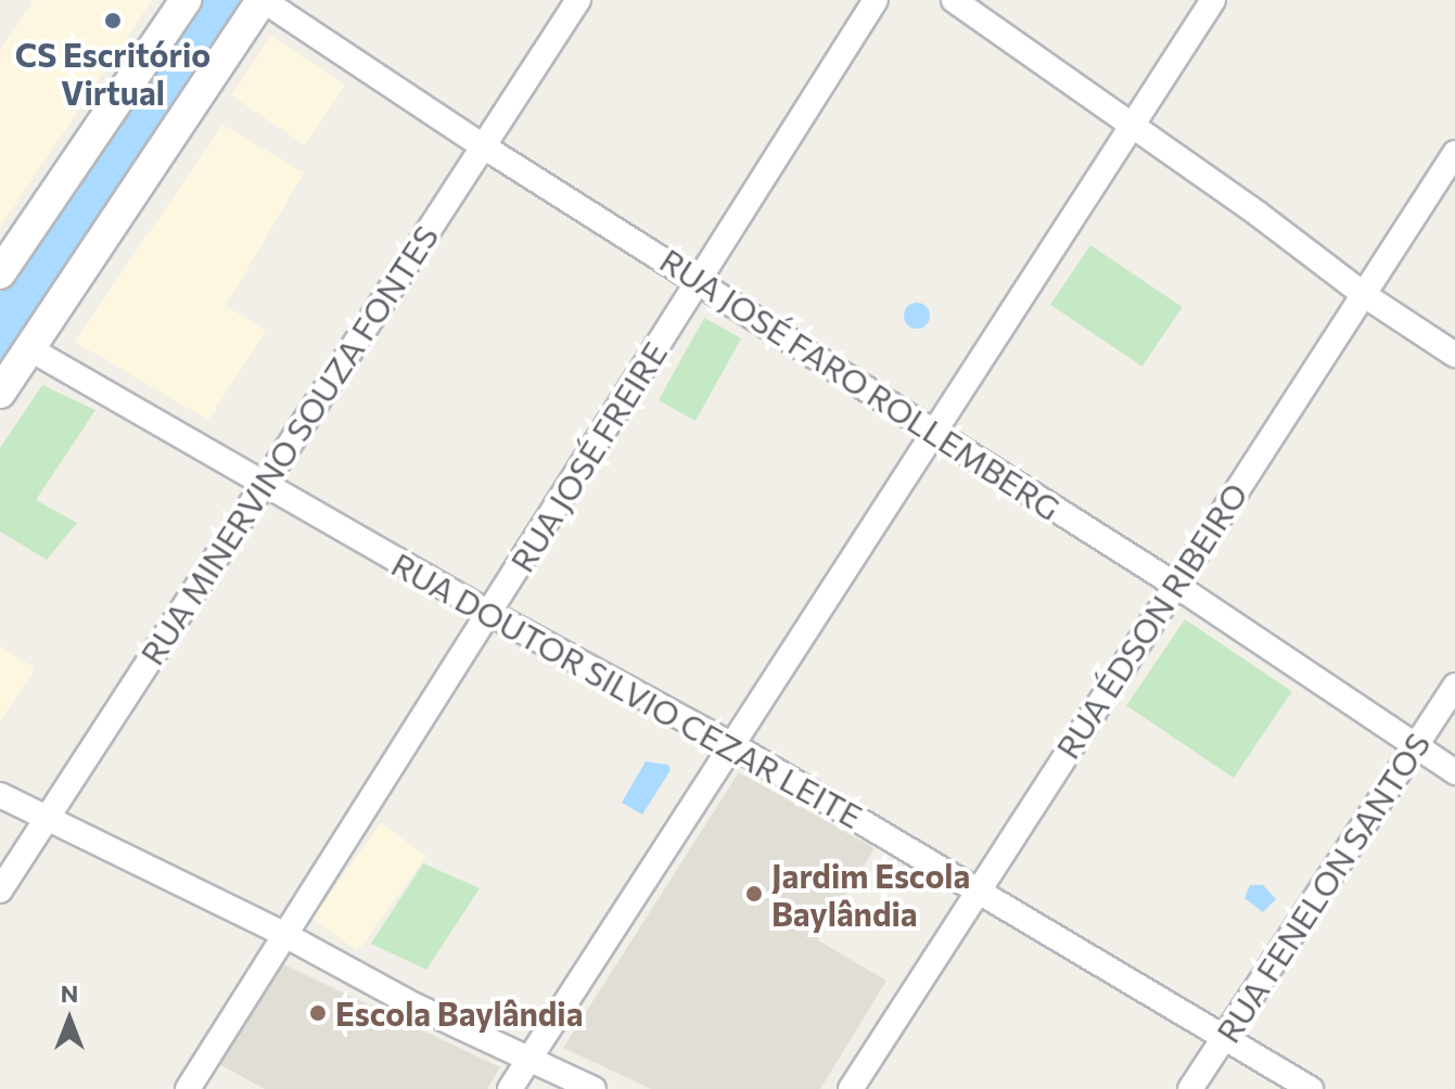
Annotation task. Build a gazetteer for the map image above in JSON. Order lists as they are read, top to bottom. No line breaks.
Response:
{"streets":{"street":["RUA JOSÉ FARO ROLLEMBERG","RUA MINERVINO SOUZA FONTES","RUA JOSÉ FREIRE","RUA ÉDSON RIBEIRO","RUA DOUTOR SILVIO CEZAR LEITE","RUA FENELON SANTOS"]},"crossings":[["RUA JOSÉ FARO ROLLEMBERG","RUA MINERVINO SOUZA FONTES"],["RUA JOSÉ FARO ROLLEMBERG","RUA JOSÉ FREIRE"],["RUA JOSÉ FARO ROLLEMBERG","RUA ÉDSON RIBEIRO"],["RUA JOSÉ FARO ROLLEMBERG","RUA FENELON SANTOS"],["RUA MINERVINO SOUZA FONTES","RUA DOUTOR SILVIO CEZAR LEITE"],["RUA JOSÉ FREIRE","RUA DOUTOR SILVIO CEZAR LEITE"],["RUA ÉDSON RIBEIRO","RUA DOUTOR SILVIO CEZAR LEITE"],["RUA DOUTOR SILVIO CEZAR LEITE","RUA FENELON SANTOS"]],"places":["CS Escritório Virtual","Jardim Escola Baylândia","Escola Baylândia"],"north":"top"}
